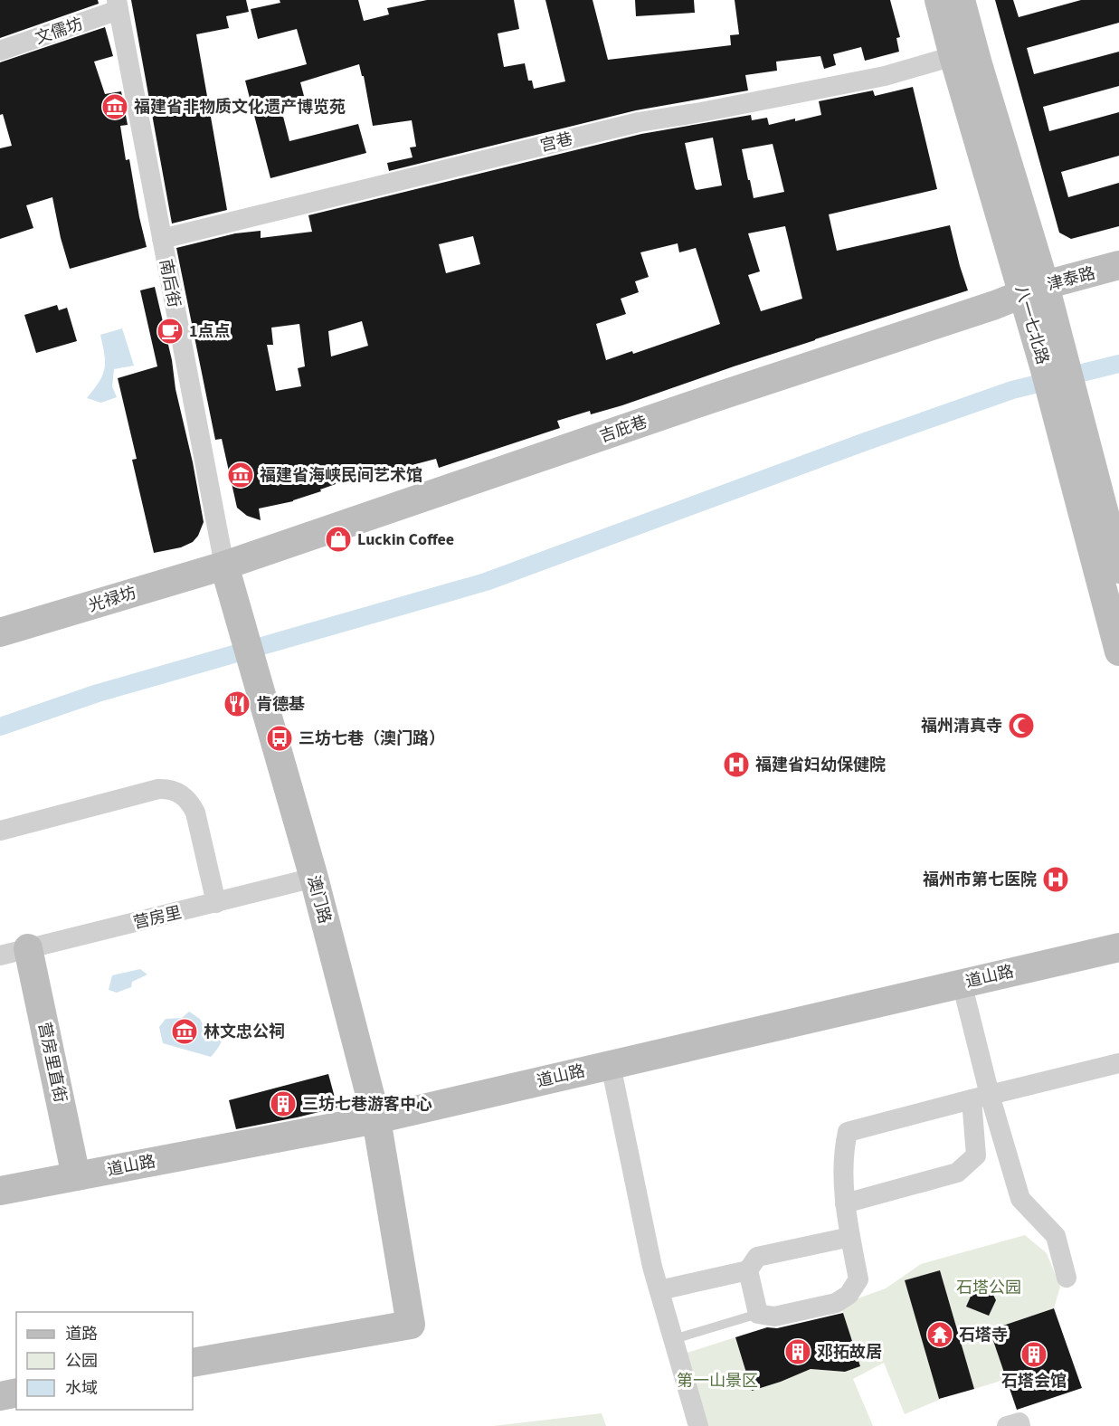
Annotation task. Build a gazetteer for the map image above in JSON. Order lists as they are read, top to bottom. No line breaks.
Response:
{"streets":{"street":["文儒坊","宫巷","津泰路","南后街","八一七北路","吉庇巷","光禄坊","澳门路","营房里","道山路","营房里直街"]},"crossings":[["文儒坊","南后街"],["宫巷","南后街"],["宫巷","八一七北路"],["津泰路","八一七北路"],["津泰路","吉庇巷"],["南后街","吉庇巷"],["南后街","光禄坊"],["南后街","澳门路"],["八一七北路","吉庇巷"],["吉庇巷","光禄坊"],["吉庇巷","澳门路"],["光禄坊","澳门路"],["澳门路","营房里"],["澳门路","道山路"],["营房里","营房里直街"],["道山路","营房里直街"]],"parks":["石塔公园","第一山景区"],"places":{"museum":["福建省非物质文化遗产博览苑","福建省海峡民间艺术馆","林文忠公祠"],"cafe":["1点点"],"shop":["Luckin Coffee"],"restaurant":["肯德基"],"mosque":["福州清真寺"],"bus stop":["三坊七巷（澳门路）"],"hospital":["福建省妇幼保健院","福州市第七医院"],"building":["三坊七巷游客中心","邓拓故居","石塔会馆"],"temple":["石塔寺"]},"legend":["道路","公园","水域"]}
